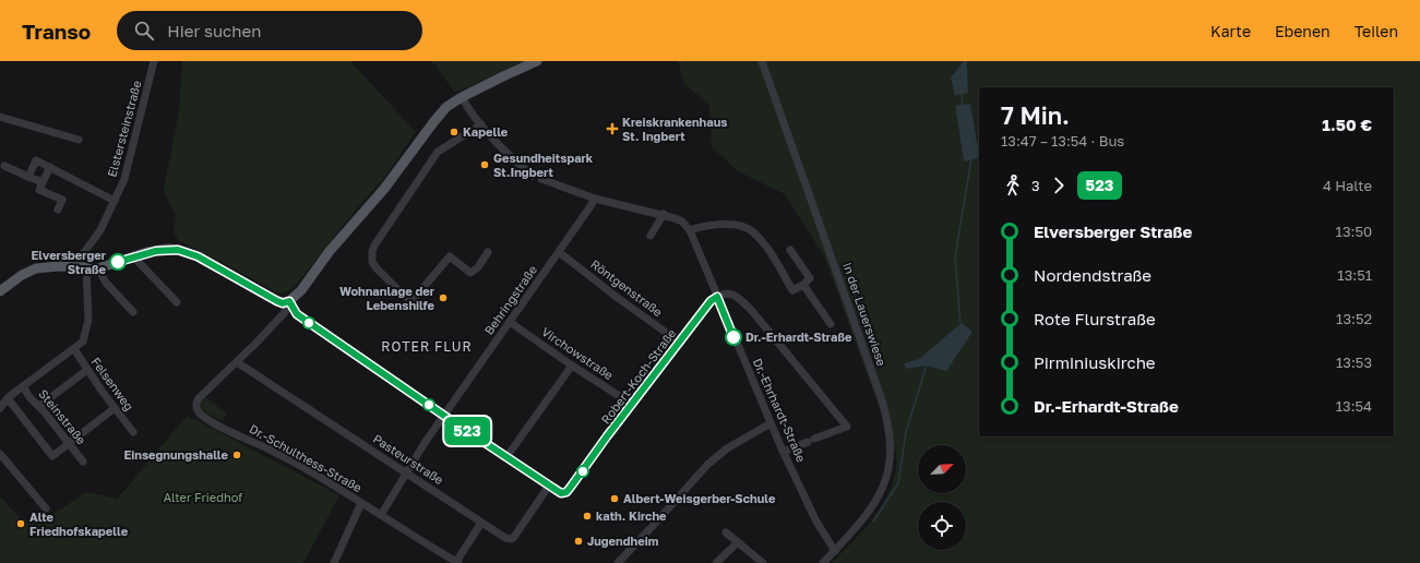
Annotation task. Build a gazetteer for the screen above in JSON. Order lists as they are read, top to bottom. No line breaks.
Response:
{"streets":{"street":["Elstersteinstraße","Röntgenstraße","Behringstraße","In der Lauerswiese","Virchowstraße","Robert-Koch-Straße","Felsenweg","Dr.-Ehrhardt-Straße","Steinstraße","Dr.-Schulthess-Straße","Pasteurstraße"]},"crossings":[["Röntgenstraße","Behringstraße"],["Röntgenstraße","Robert-Koch-Straße"],["Behringstraße","Virchowstraße"],["Behringstraße","Dr.-Ehrhardt-Straße"],["Behringstraße","Dr.-Schulthess-Straße"],["Behringstraße","Pasteurstraße"],["In der Lauerswiese","Dr.-Ehrhardt-Straße"],["Virchowstraße","Robert-Koch-Straße"],["Robert-Koch-Straße","Dr.-Ehrhardt-Straße"],["Robert-Koch-Straße","Pasteurstraße"],["Dr.-Schulthess-Straße","Pasteurstraße"]],"districts":["ROTER FLUR"],"parks":["Alter Friedhof"],"places":{"health":["Kreiskrankenhaus St. Ingbert"],"other":["Kapelle","Gesundheitspark St.Ingbert","Elversberger Straße","Wohnanlage der Lebenshilfe","Dr.-Erhardt-Straße","Einsegnungshalle","Albert-Weisgerber-Schule","kath. Kirche","Alte Friedhofskapelle","Jugendheim"]},"lines":["bus line 523"],"north":"top right","page":{"header":"Transo","search":"Hier suchen","nav":["Karte","Ebenen","Teilen"],"on_map":"523","heading":["7 Min.","13:47 – 13:54 · Bus","1.50 €"],"legs":["3","523","4 Halte"],"list":[{"name":"Elversberger Straße","value":"13:50"},{"name":"Nordendstraße","value":"13:51"},{"name":"Rote Flurstraße","value":"13:52"},{"name":"Pirminiuskirche","value":"13:53"},{"name":"Dr.-Erhardt-Straße","value":"13:54"}]}}
